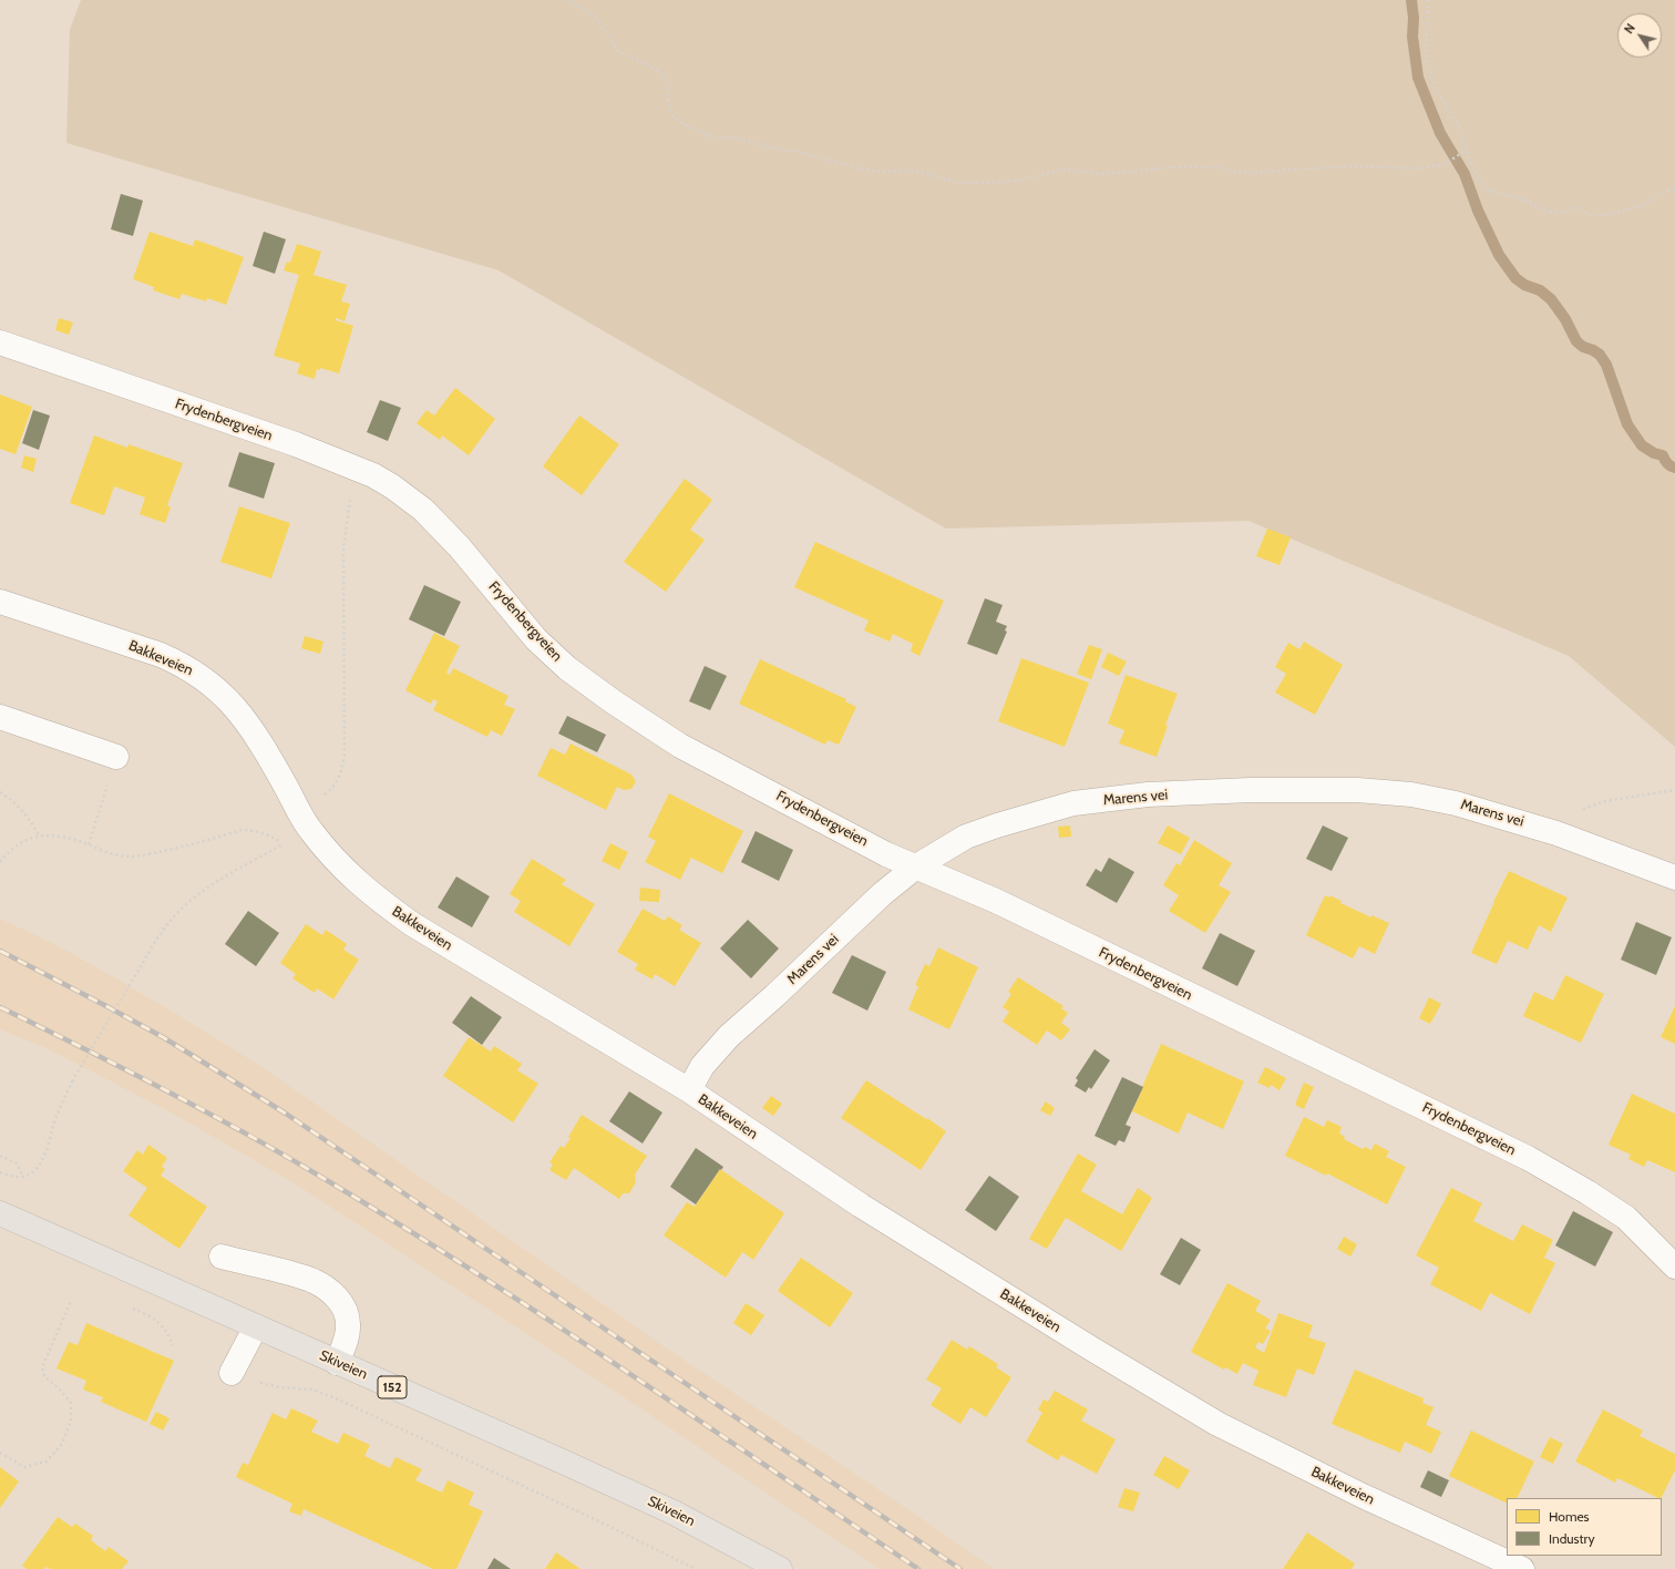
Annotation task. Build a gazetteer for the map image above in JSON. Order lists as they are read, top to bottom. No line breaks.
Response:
{"streets":{"main road":["Skiveien","152"],"street":["Frydenbergveien","Bakkeveien","Marens vei"]},"crossings":[["Frydenbergveien","Marens vei"],["Bakkeveien","Marens vei"]],"legend":["Homes","Industry"],"north":"top left"}
